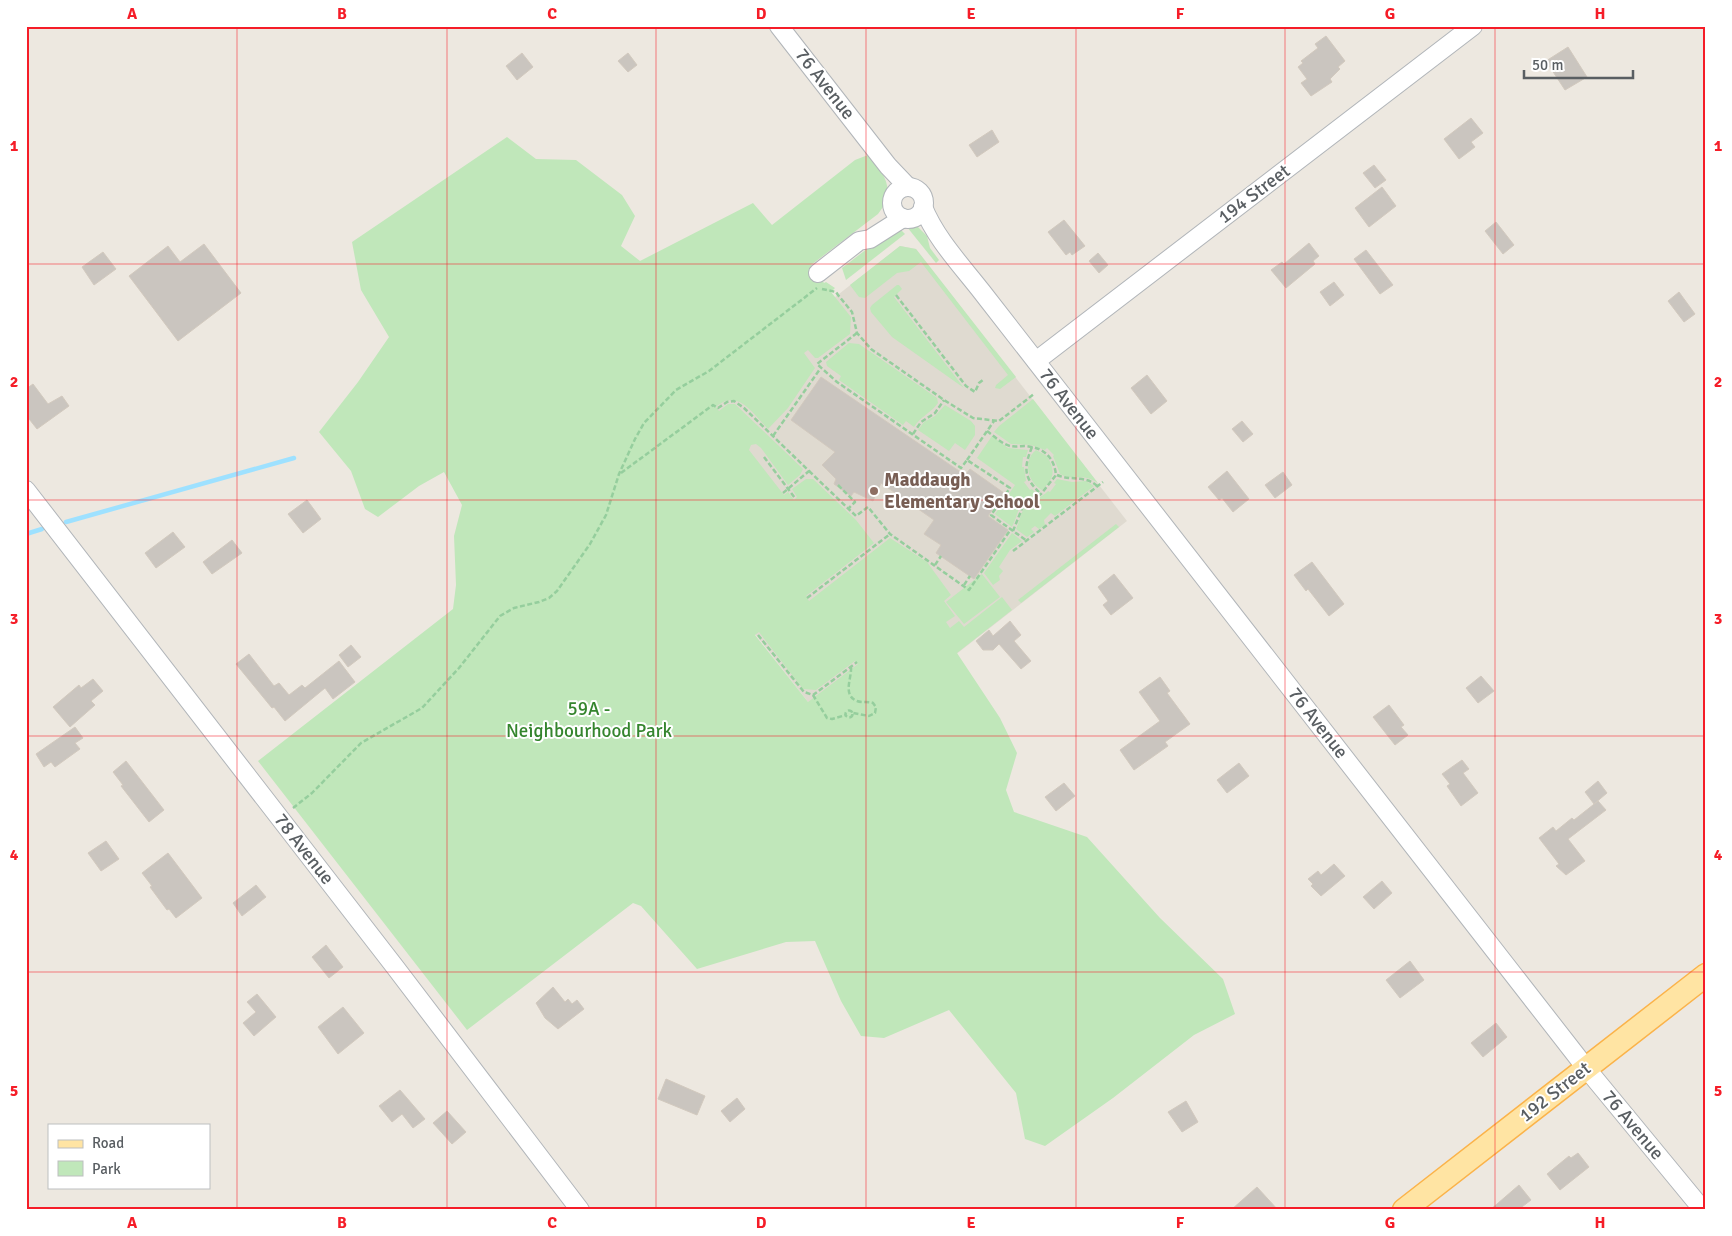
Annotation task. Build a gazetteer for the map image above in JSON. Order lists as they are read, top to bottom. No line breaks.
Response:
{"streets":{"main road":["192 Street"],"street":["76 Avenue","194 Street","78 Avenue"]},"crossings":[["76 Avenue","194 Street"],["76 Avenue","192 Street"]],"parks":["59A - Neighbourhood Park"],"places":["Maddaugh Elementary School"],"legend":["Road","Park"],"scale_bar":"50 m","grid":{"columns":["A","B","C","D","E","F","G","H"],"rows":["1","2","3","4","5"]}}
